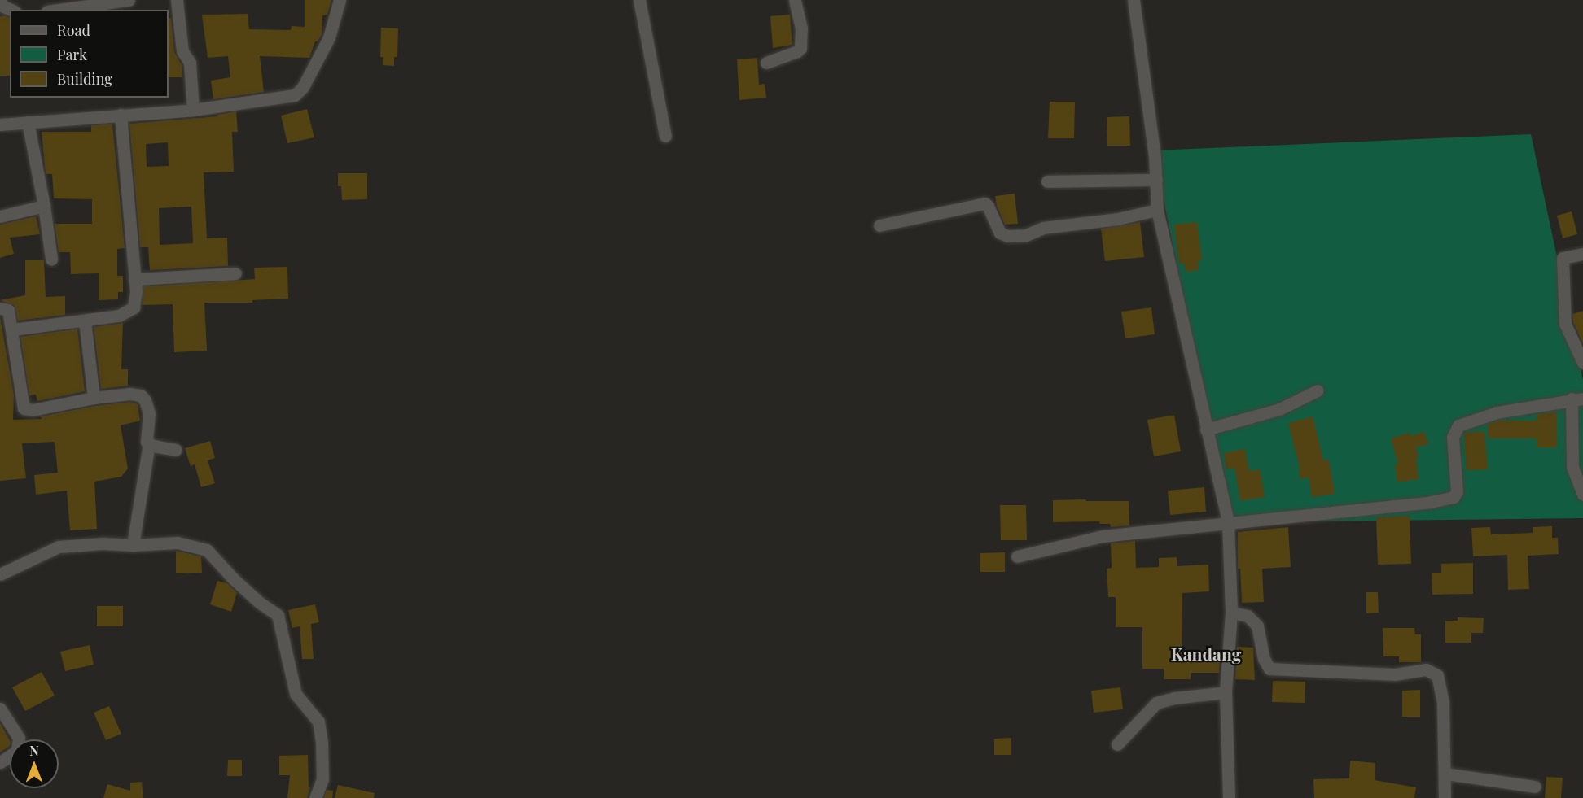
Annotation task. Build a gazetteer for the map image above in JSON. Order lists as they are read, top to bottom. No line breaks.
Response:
{"districts":["Kandang"],"legend":["Road","Park","Building"],"north":"top"}
